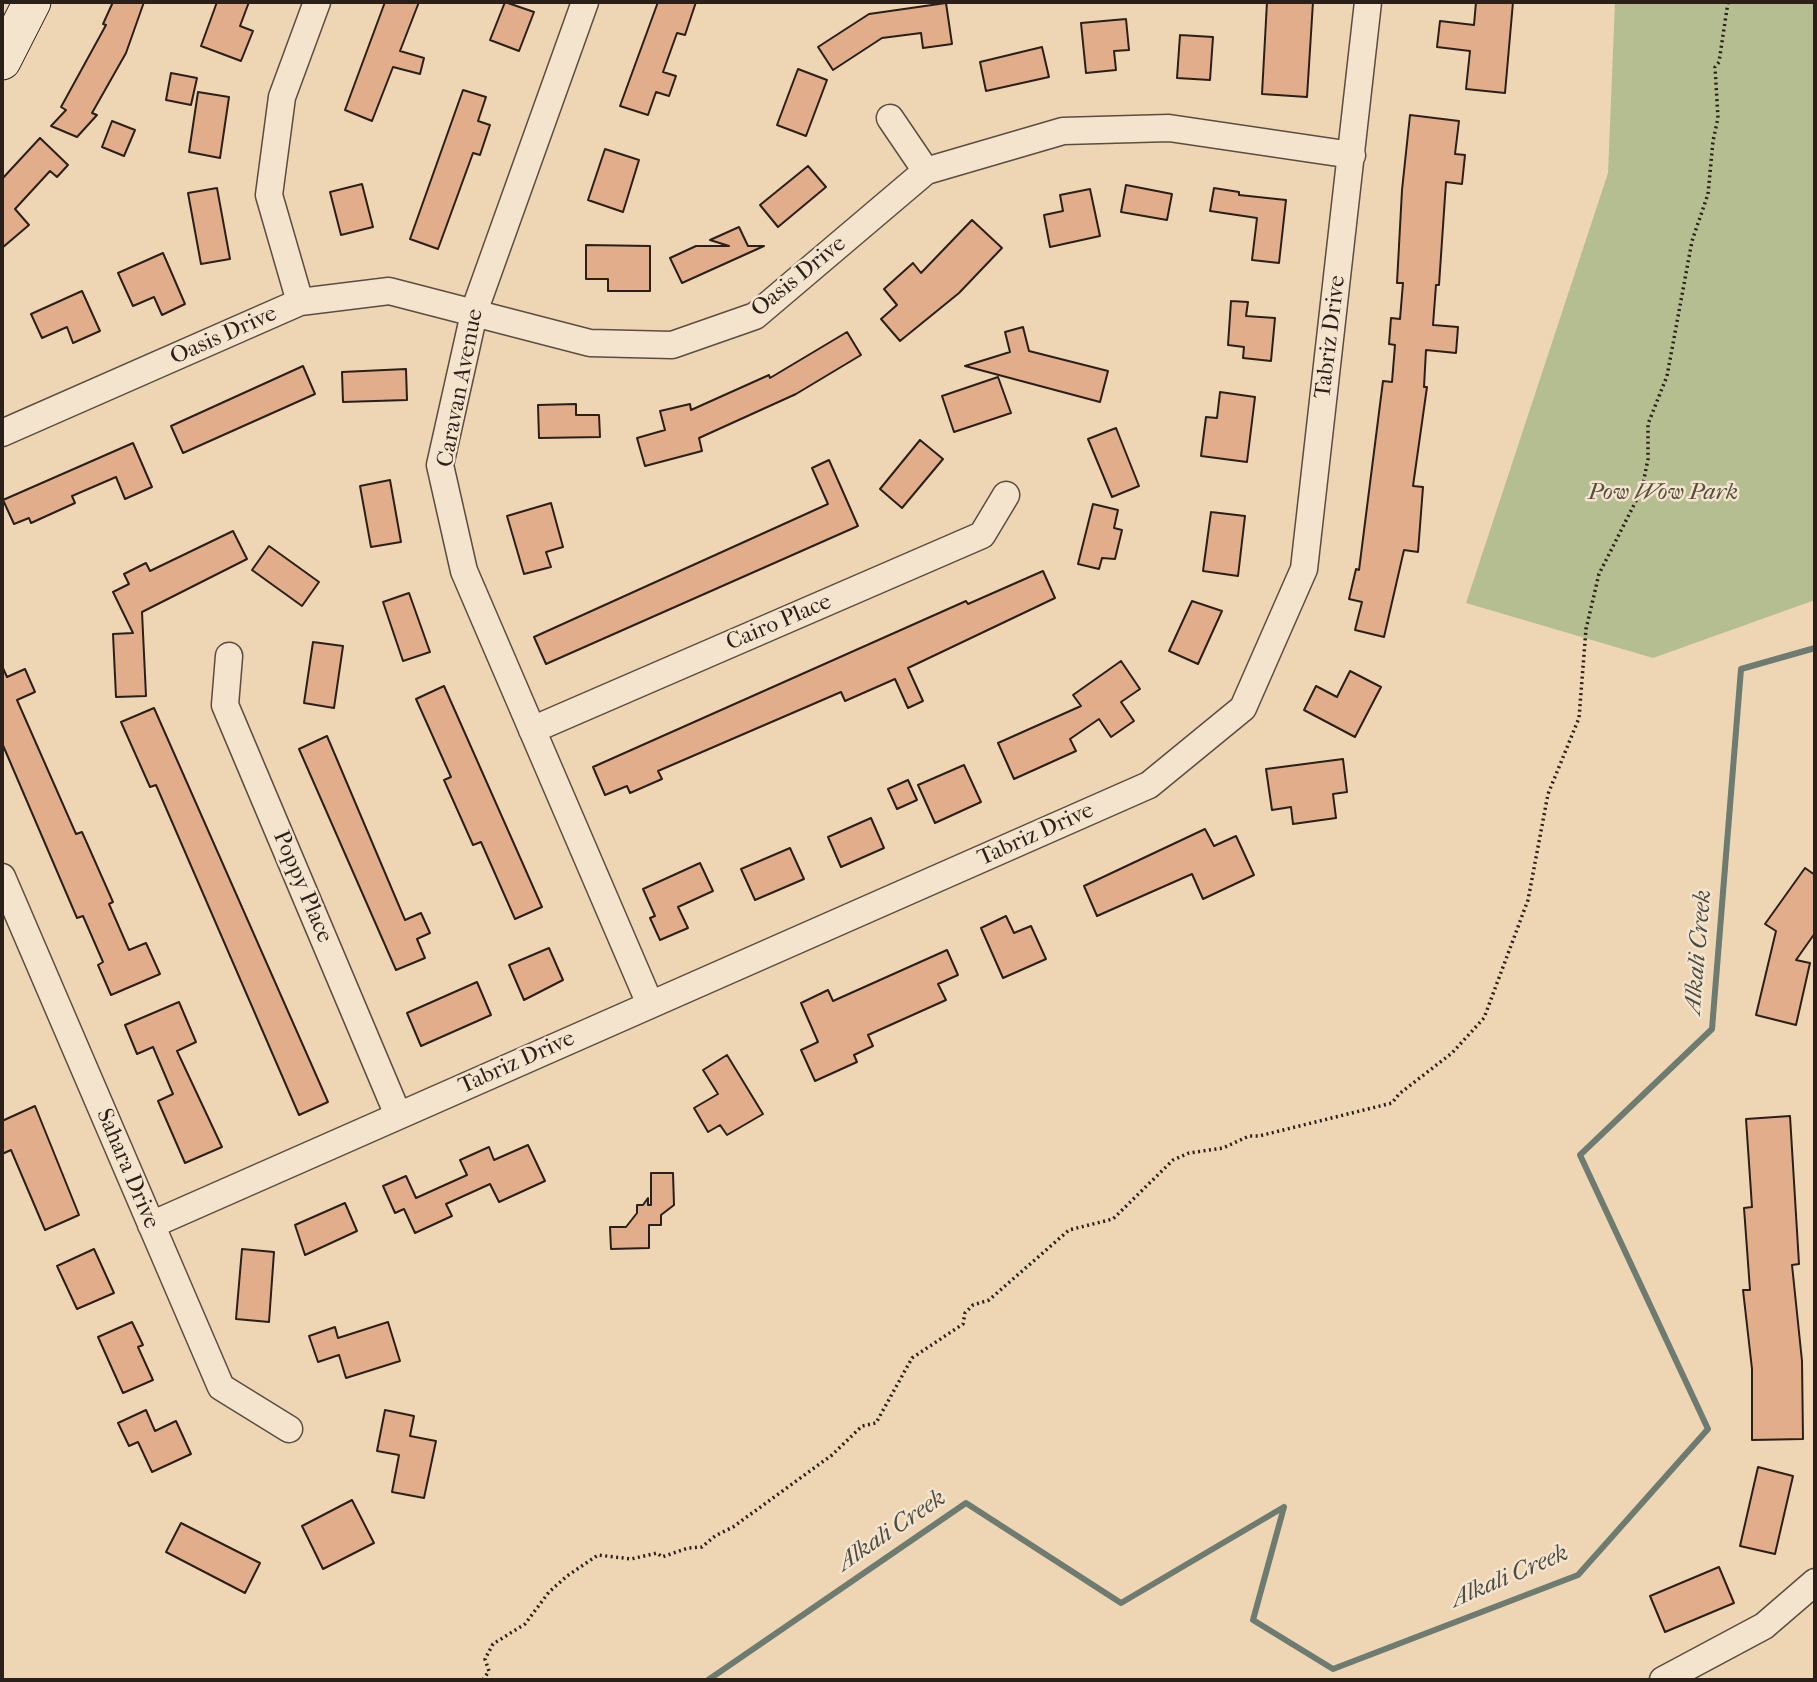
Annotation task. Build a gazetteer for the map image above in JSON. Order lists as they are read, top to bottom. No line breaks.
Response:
{"streets":{"street":["Oasis Drive","Tabriz Drive","Caravan Avenue","Cairo Place","Poppy Place","Sahara Drive"]},"crossings":[["Oasis Drive","Tabriz Drive"],["Oasis Drive","Caravan Avenue"],["Tabriz Drive","Caravan Avenue"],["Tabriz Drive","Poppy Place"],["Tabriz Drive","Sahara Drive"],["Caravan Avenue","Cairo Place"]],"water":["Alkali Creek"],"parks":["Pow Wow Park"]}
